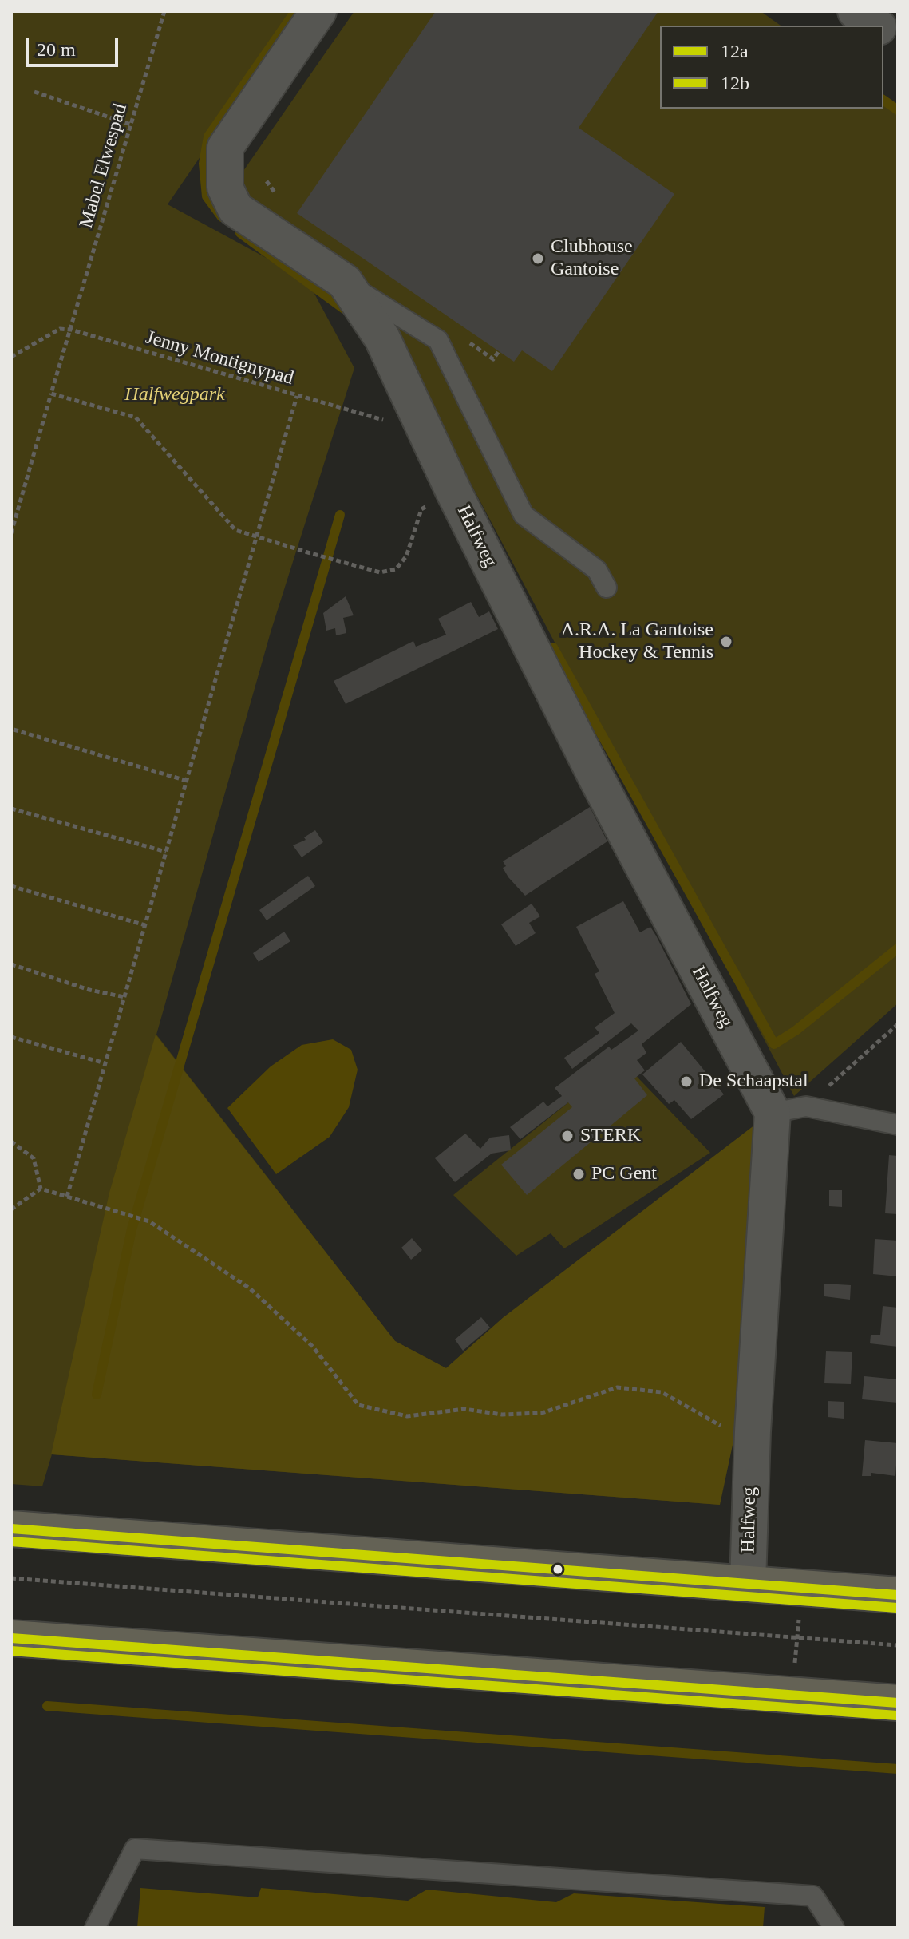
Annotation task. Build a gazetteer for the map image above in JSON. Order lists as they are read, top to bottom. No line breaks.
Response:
{"streets":{"street":["Halfweg"],"path":["Mabel Elwespad","Jenny Montignypad"]},"crossings":[["Mabel Elwespad","Jenny Montignypad"],["Jenny Montignypad","Halfweg"]],"parks":["Halfwegpark"],"places":["Clubhouse Gantoise","A.R.A. La Gantoise Hockey & Tennis","De Schaapstal","STERK","PC Gent"],"lines":["transit line 12a","transit line 12b"],"legend":["12a","12b"],"scale_bar":"20 m"}
